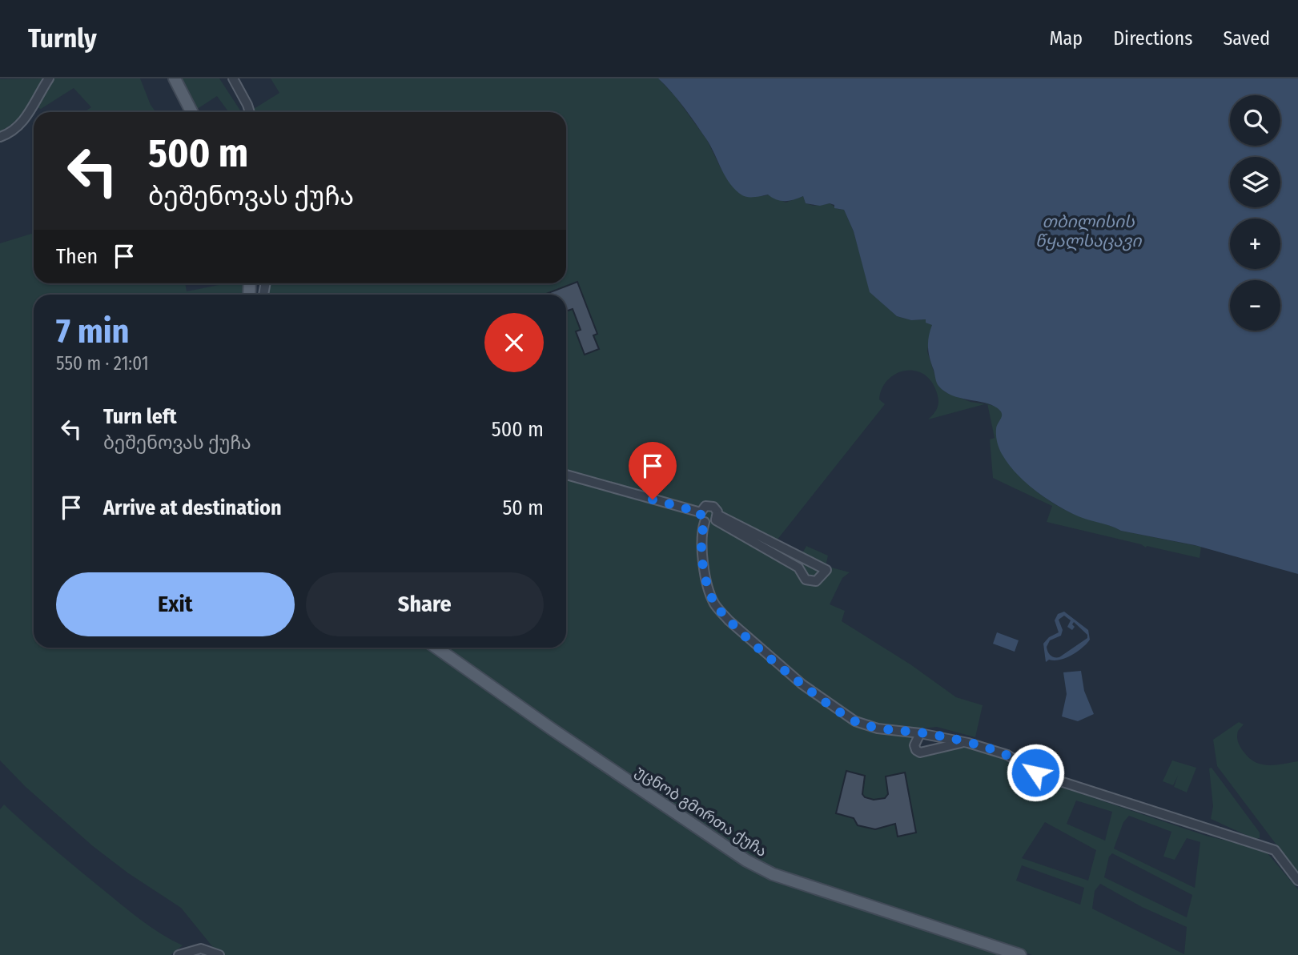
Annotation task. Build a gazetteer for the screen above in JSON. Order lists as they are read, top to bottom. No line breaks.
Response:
{"streets":{"main road":["უცნობ გმირთა ქუჩა"]},"water":["თბილისის წყალსაცავი"],"page":{"header":"Turnly","nav":["Map","Directions","Saved"],"map_buttons":["+","−"],"turn":["500 m","ბეშენოვას ქუჩა"],"then":"Then","heading":["7 min","550 m · 21:01"],"list":[{"name":"Turn left","note":"ბეშენოვას ქუჩა","value":"500 m"},{"name":"Arrive at destination","value":"50 m"}],"buttons":["Exit","Share"]}}
